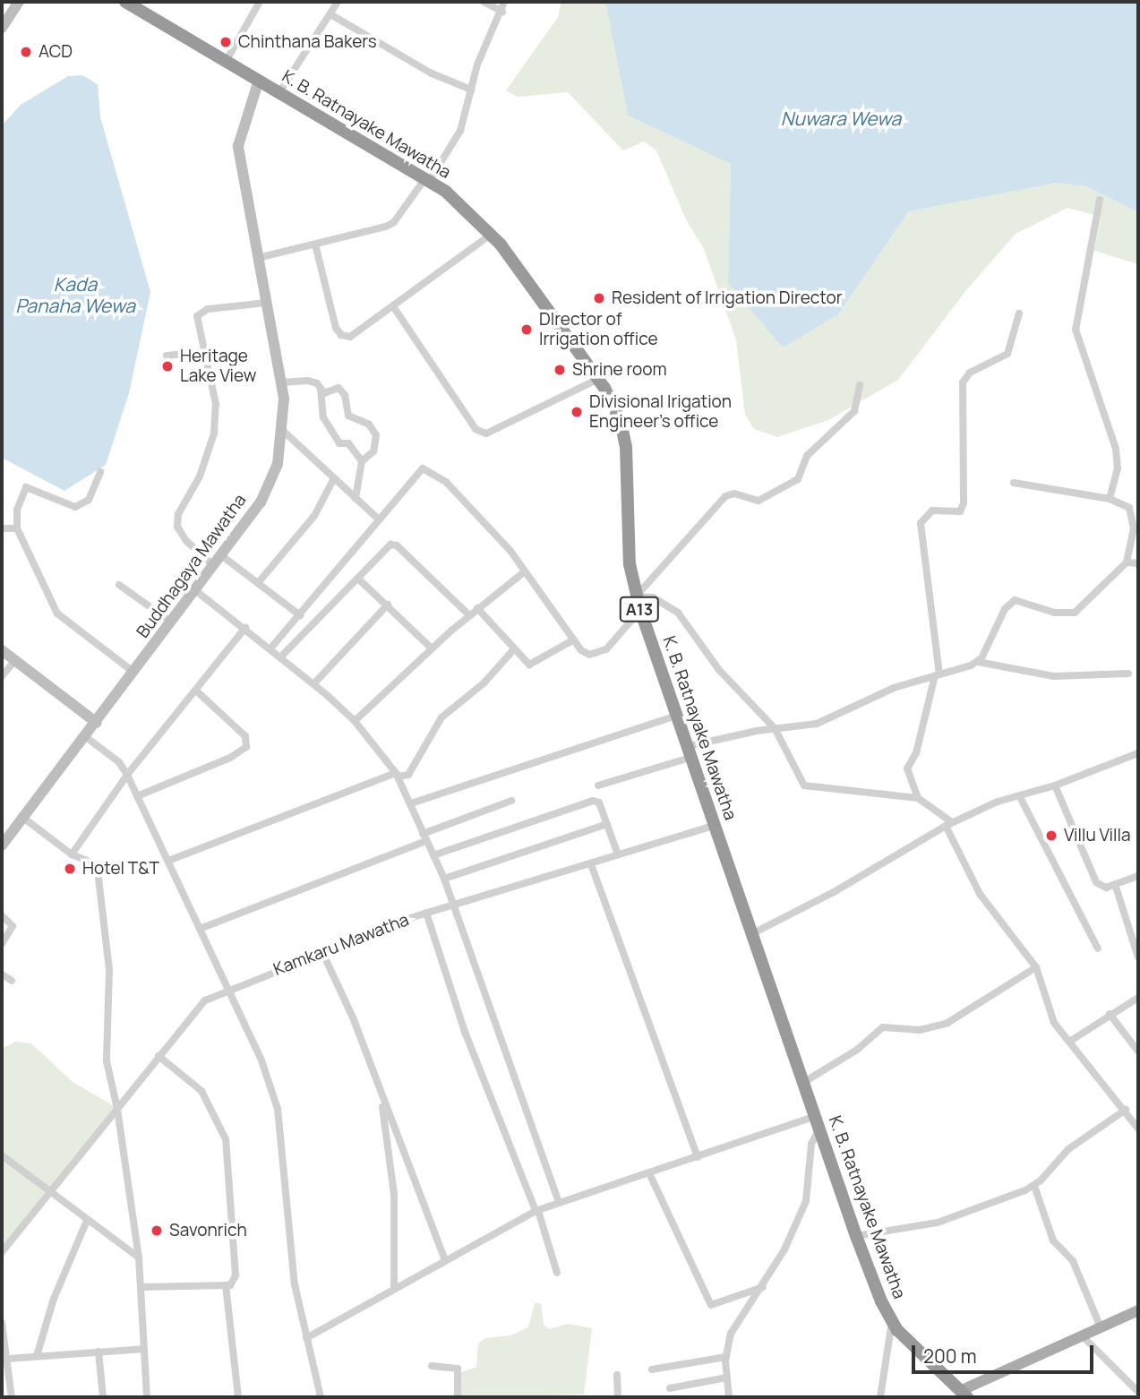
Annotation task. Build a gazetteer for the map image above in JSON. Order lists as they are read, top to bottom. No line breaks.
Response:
{"streets":{"highway":["K. B. Ratnayake Mawatha","A13"],"main road":["Buddhagaya Mawatha"],"street":["Kamkaru Mawatha"]},"crossings":[["K. B. Ratnayake Mawatha","Buddhagaya Mawatha"],["K. B. Ratnayake Mawatha","Kamkaru Mawatha"]],"water":["Nuwara Wewa","Kada Panaha Wewa"],"places":["Chinthana Bakers","ACD","Resident of Irrigation Director","DIrector of Irrigation office","Heritage Lake View","Shrine room","Divisional Irigation Engineer's office","Villu Villa","Hotel T&T","Savonrich"],"scale_bar":"200 m"}
